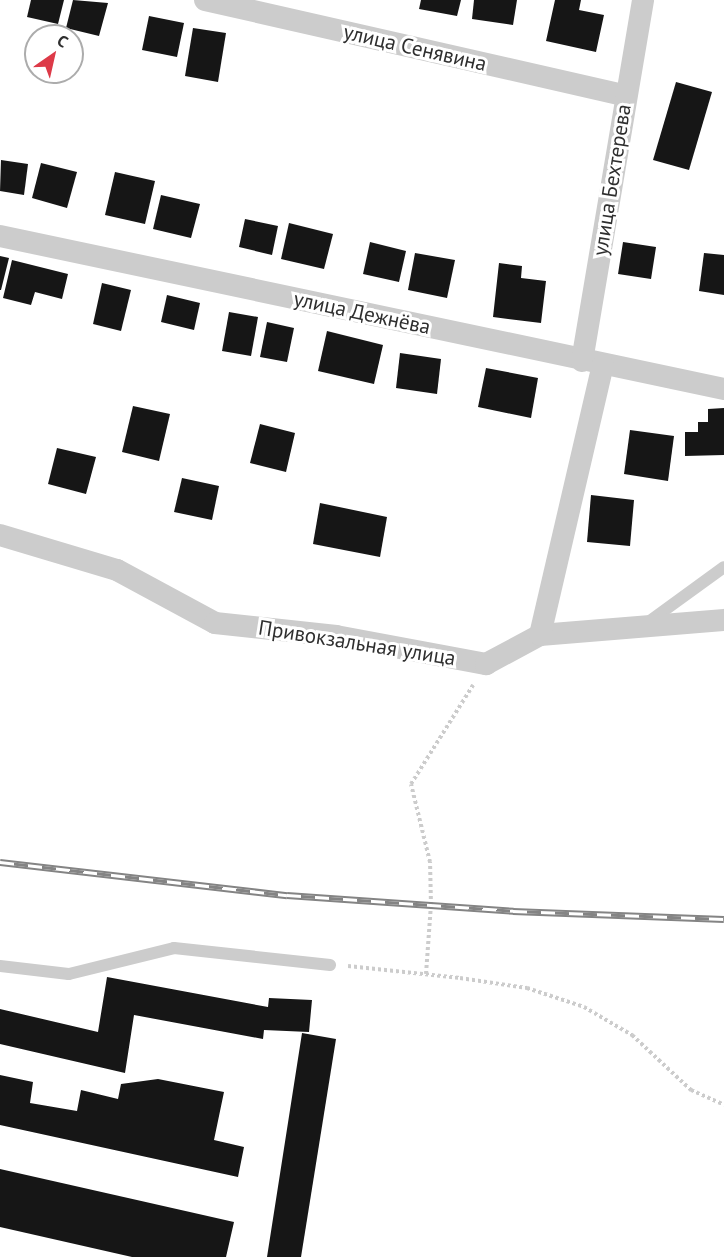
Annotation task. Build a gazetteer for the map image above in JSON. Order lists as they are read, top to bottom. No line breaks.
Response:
{"streets":{"street":["улица Сенявина","улица Бехтерева","улица Дежнёва","Привокзальная улица"]},"crossings":[["улица Сенявина","улица Бехтерева"],["улица Бехтерева","улица Дежнёва"],["улица Бехтерева","Привокзальная улица"]],"north":"top right"}
